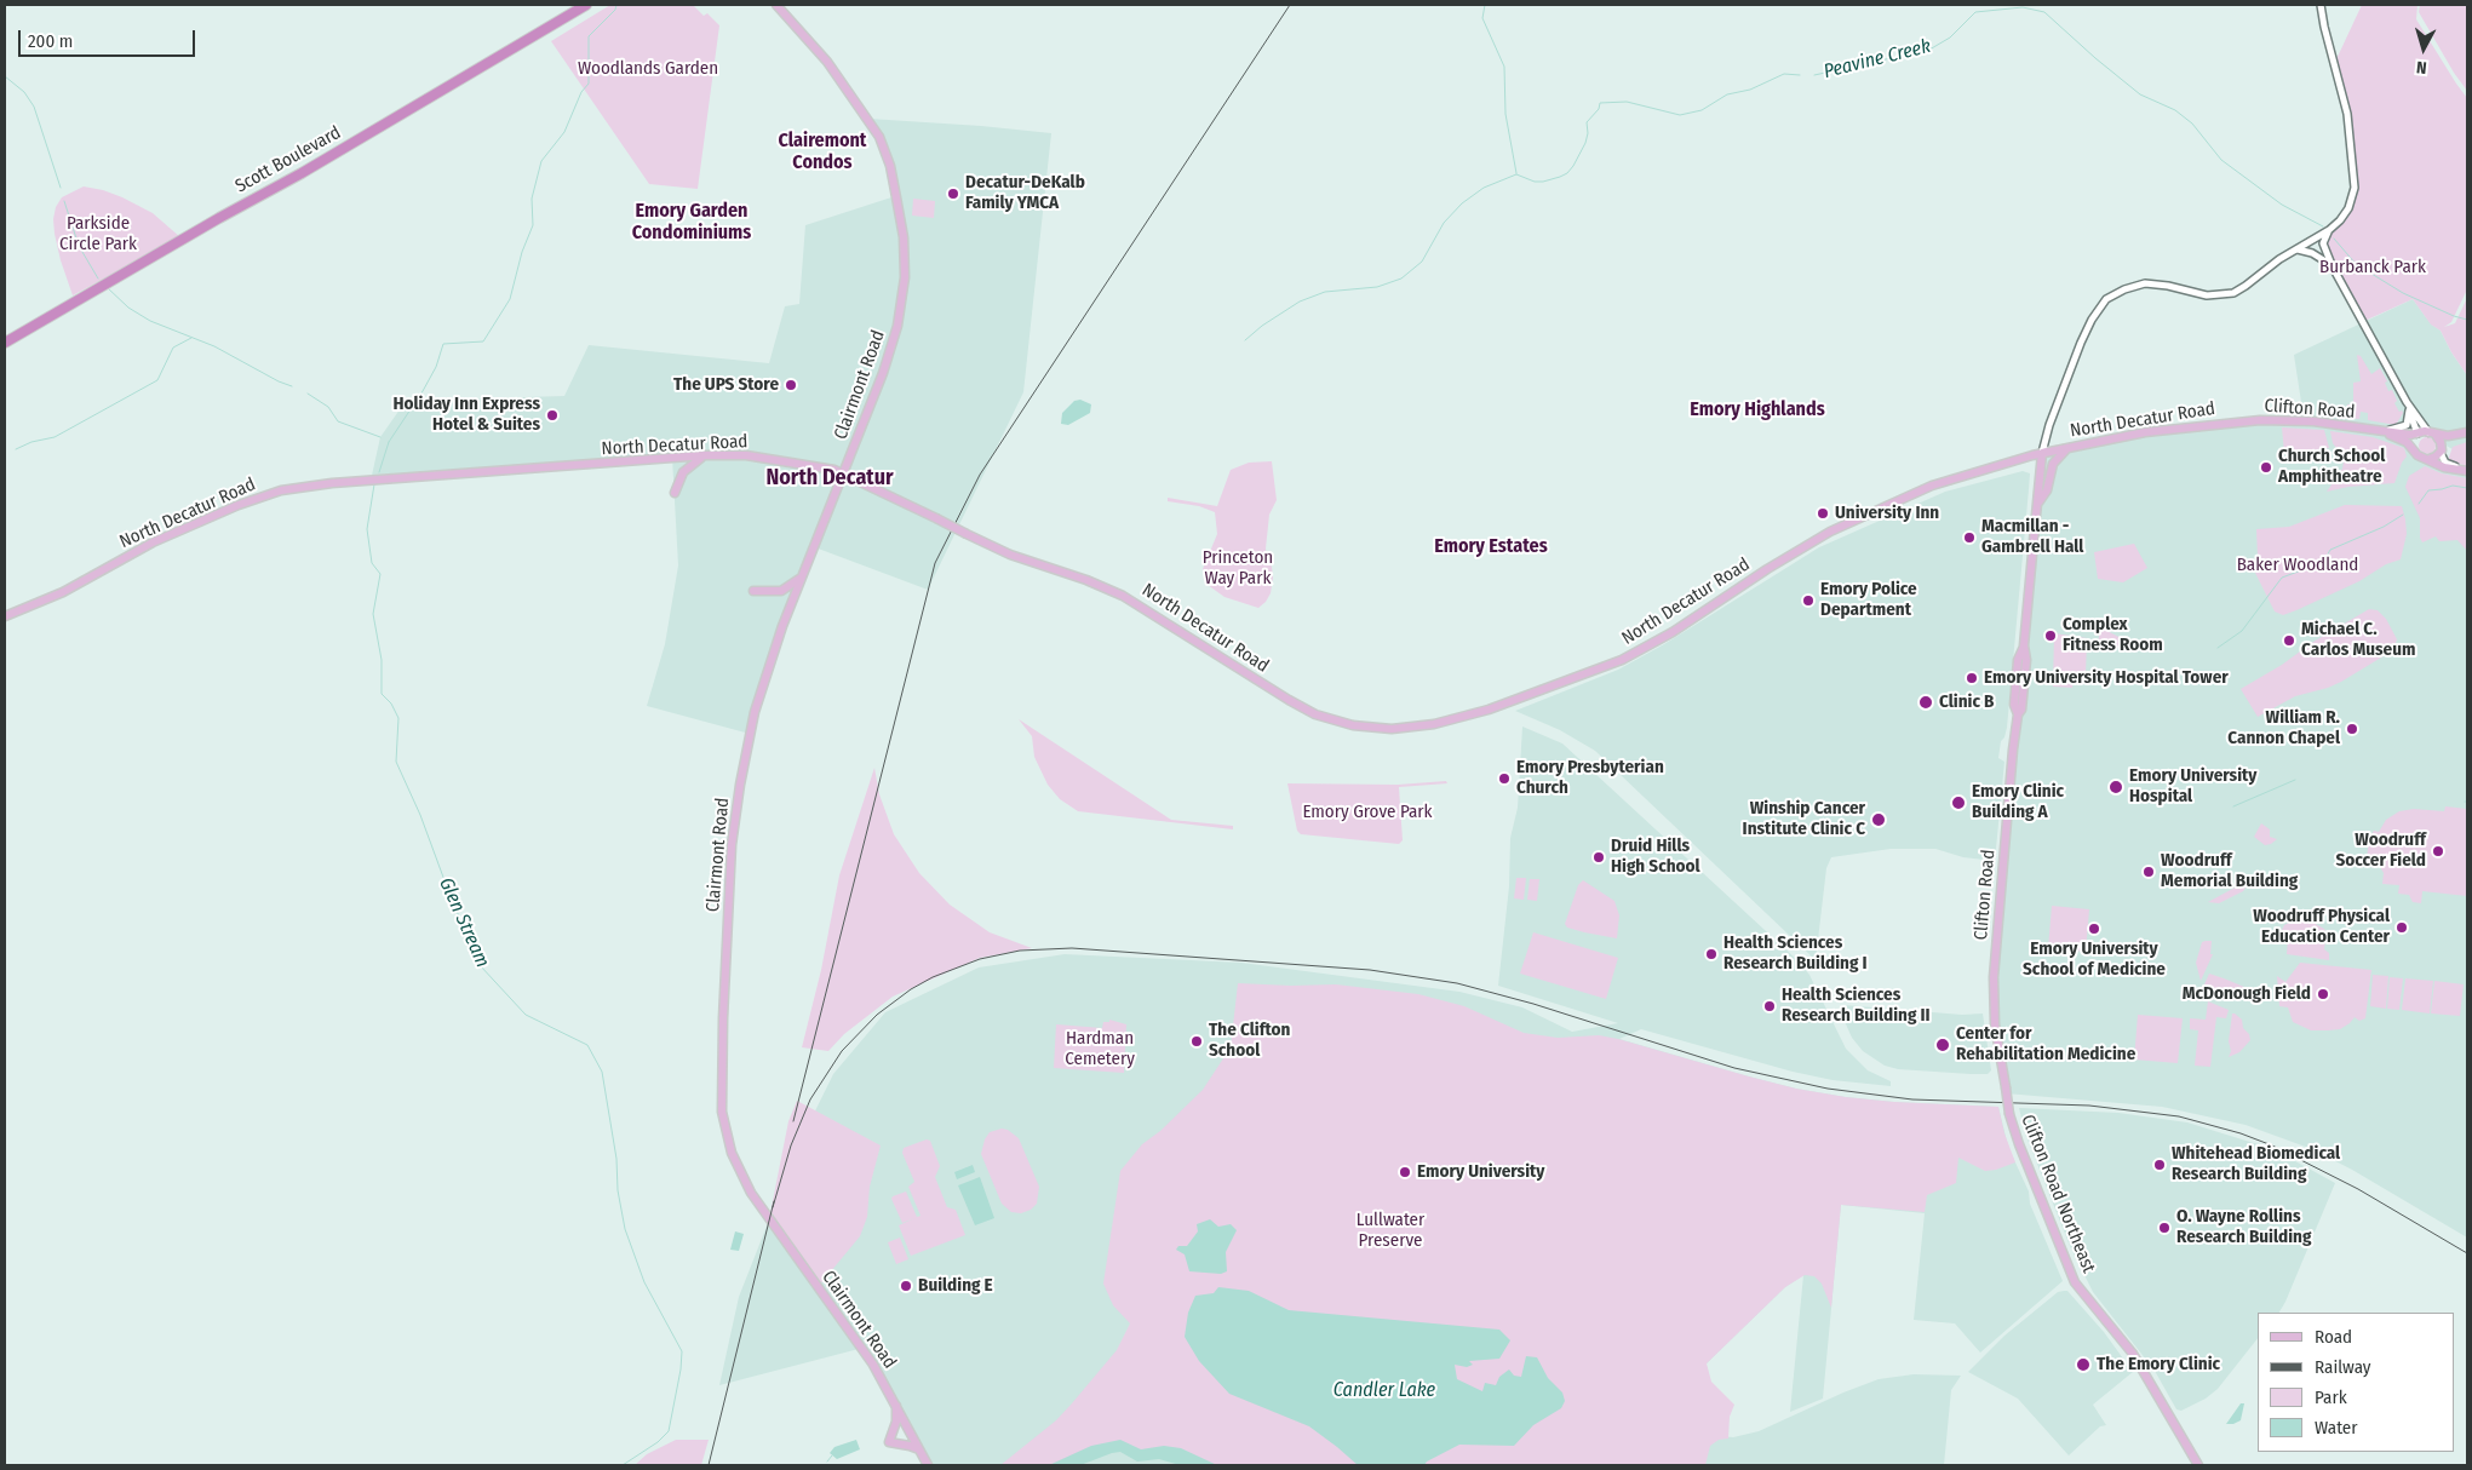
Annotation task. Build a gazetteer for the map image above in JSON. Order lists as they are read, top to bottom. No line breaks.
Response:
{"streets":{"highway":["Scott Boulevard"],"main road":["Clairmont Road","Clifton Road","North Decatur Road","Clifton Road Northeast"]},"crossings":[["Clairmont Road","North Decatur Road"],["Clifton Road","North Decatur Road"],["Clifton Road","Clifton Road Northeast"]],"districts":["Clairemont Condos","Emory Garden Condominiums","Emory Highlands","North Decatur","Emory Estates"],"water":["Peavine Creek","Glen Stream","Candler Lake"],"parks":["Woodlands Garden","Parkside Circle Park","Burbanck Park","Princeton Way Park","Baker Woodland","Emory Grove Park","Hardman Cemetery","Lullwater Preserve"],"places":["Decatur-DeKalb Family YMCA","The UPS Store","Holiday Inn Express Hotel & Suites","Church School Amphitheatre","University Inn","Macmillan - Gambrell Hall","Emory Police Department","Complex Fitness Room","Michael C. Carlos Museum","Emory University Hospital Tower","Clinic B","William R. Cannon Chapel","Emory Presbyterian Church","Emory University Hospital","Emory Clinic Building A","Winship Cancer Institute Clinic C","Woodruff Soccer Field","Druid Hills High School","Woodruff Memorial Building","Woodruff Physical Education Center","Emory University School of Medicine","Health Sciences Research Building I","McDonough Field","Health Sciences Research Building II","The Clifton School","Center for Rehabilitation Medicine","Whitehead Biomedical Research Building","Emory University","O. Wayne Rollins Research Building","Building E","The Emory Clinic"],"legend":["Road","Railway","Park","Water"],"scale_bar":"200 m","north":"bottom"}
